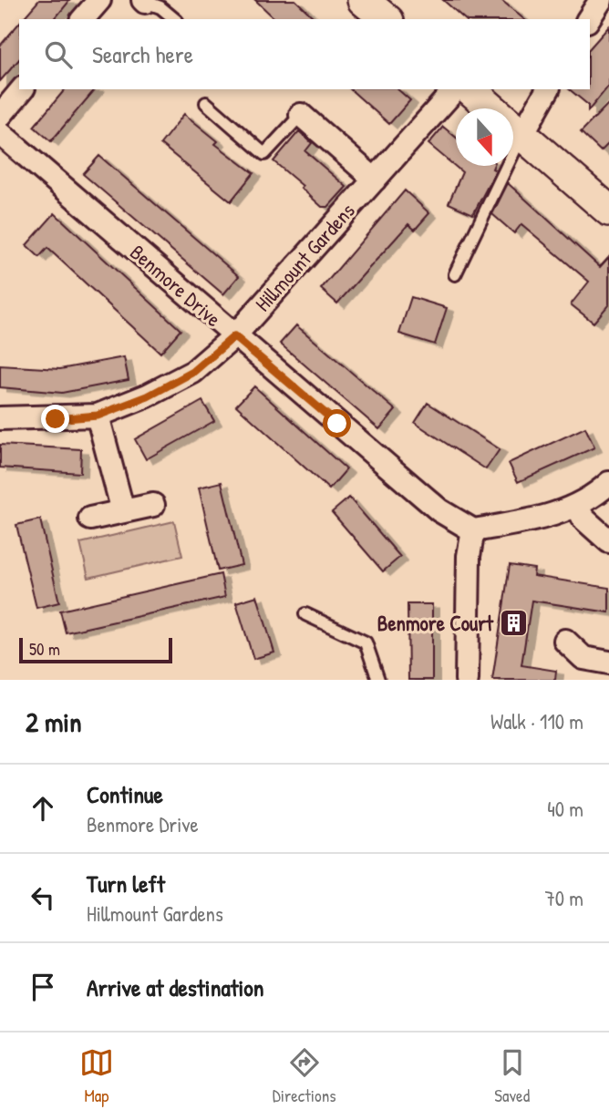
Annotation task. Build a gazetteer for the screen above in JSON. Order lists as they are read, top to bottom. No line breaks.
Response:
{"streets":{"street":["Hillmount Gardens","Benmore Drive"]},"crossings":[["Hillmount Gardens","Benmore Drive"]],"places":{"building":["Benmore Court"]},"scale_bar":"50 m","north":"bottom","page":{"search":"Search here","scale":"50 m","heading":["2 min","Walk · 110 m"],"list":[["Continue","Benmore Drive","40 m"],["Turn left","Hillmount Gardens","70 m"],"Arrive at destination"],"nav":["Map","Directions","Saved"]}}
